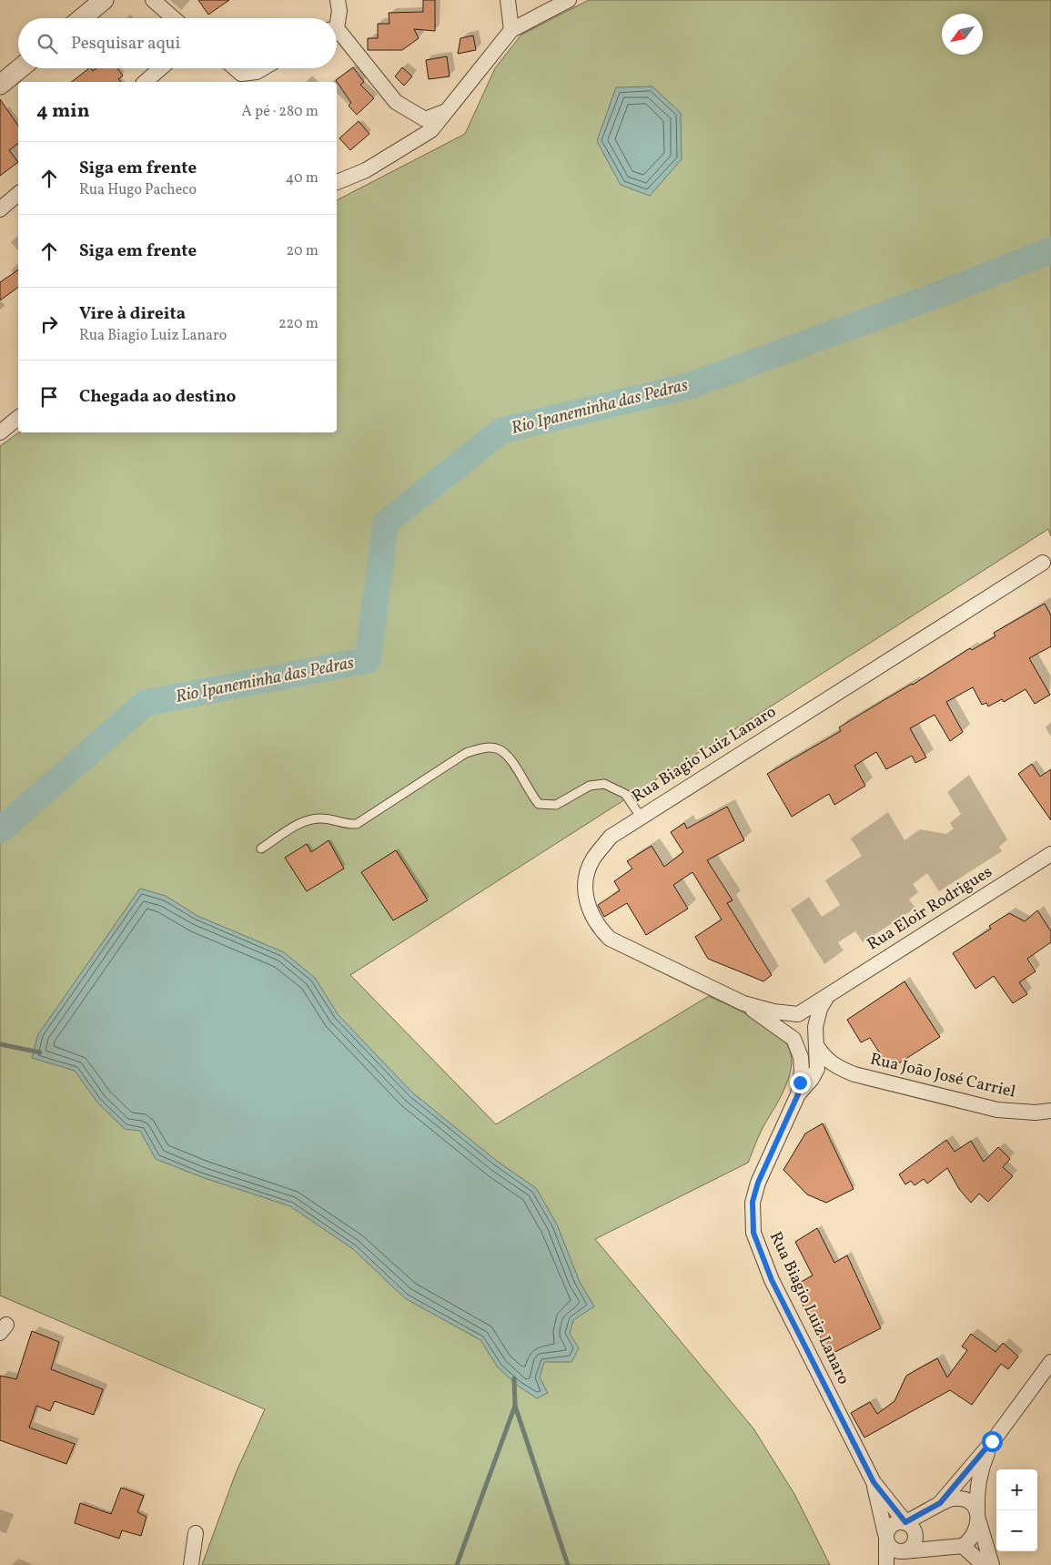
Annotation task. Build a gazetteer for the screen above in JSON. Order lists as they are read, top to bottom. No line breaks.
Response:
{"streets":{"street":["Rua Biagio Luiz Lanaro","Rua Eloir Rodrigues","Rua João José Carriel"]},"crossings":[["Rua Biagio Luiz Lanaro","Rua Eloir Rodrigues"],["Rua Biagio Luiz Lanaro","Rua João José Carriel"]],"water":["Rio Ipaneminha das Pedras"],"north":"bottom left","page":{"search":"Pesquisar aqui","heading":["4 min","A pé · 280 m"],"list":[["Siga em frente","Rua Hugo Pacheco","40 m"],["Siga em frente","20 m"],["Vire à direita","Rua Biagio Luiz Lanaro","220 m"],"Chegada ao destino"],"map_buttons":["+","−"]}}
